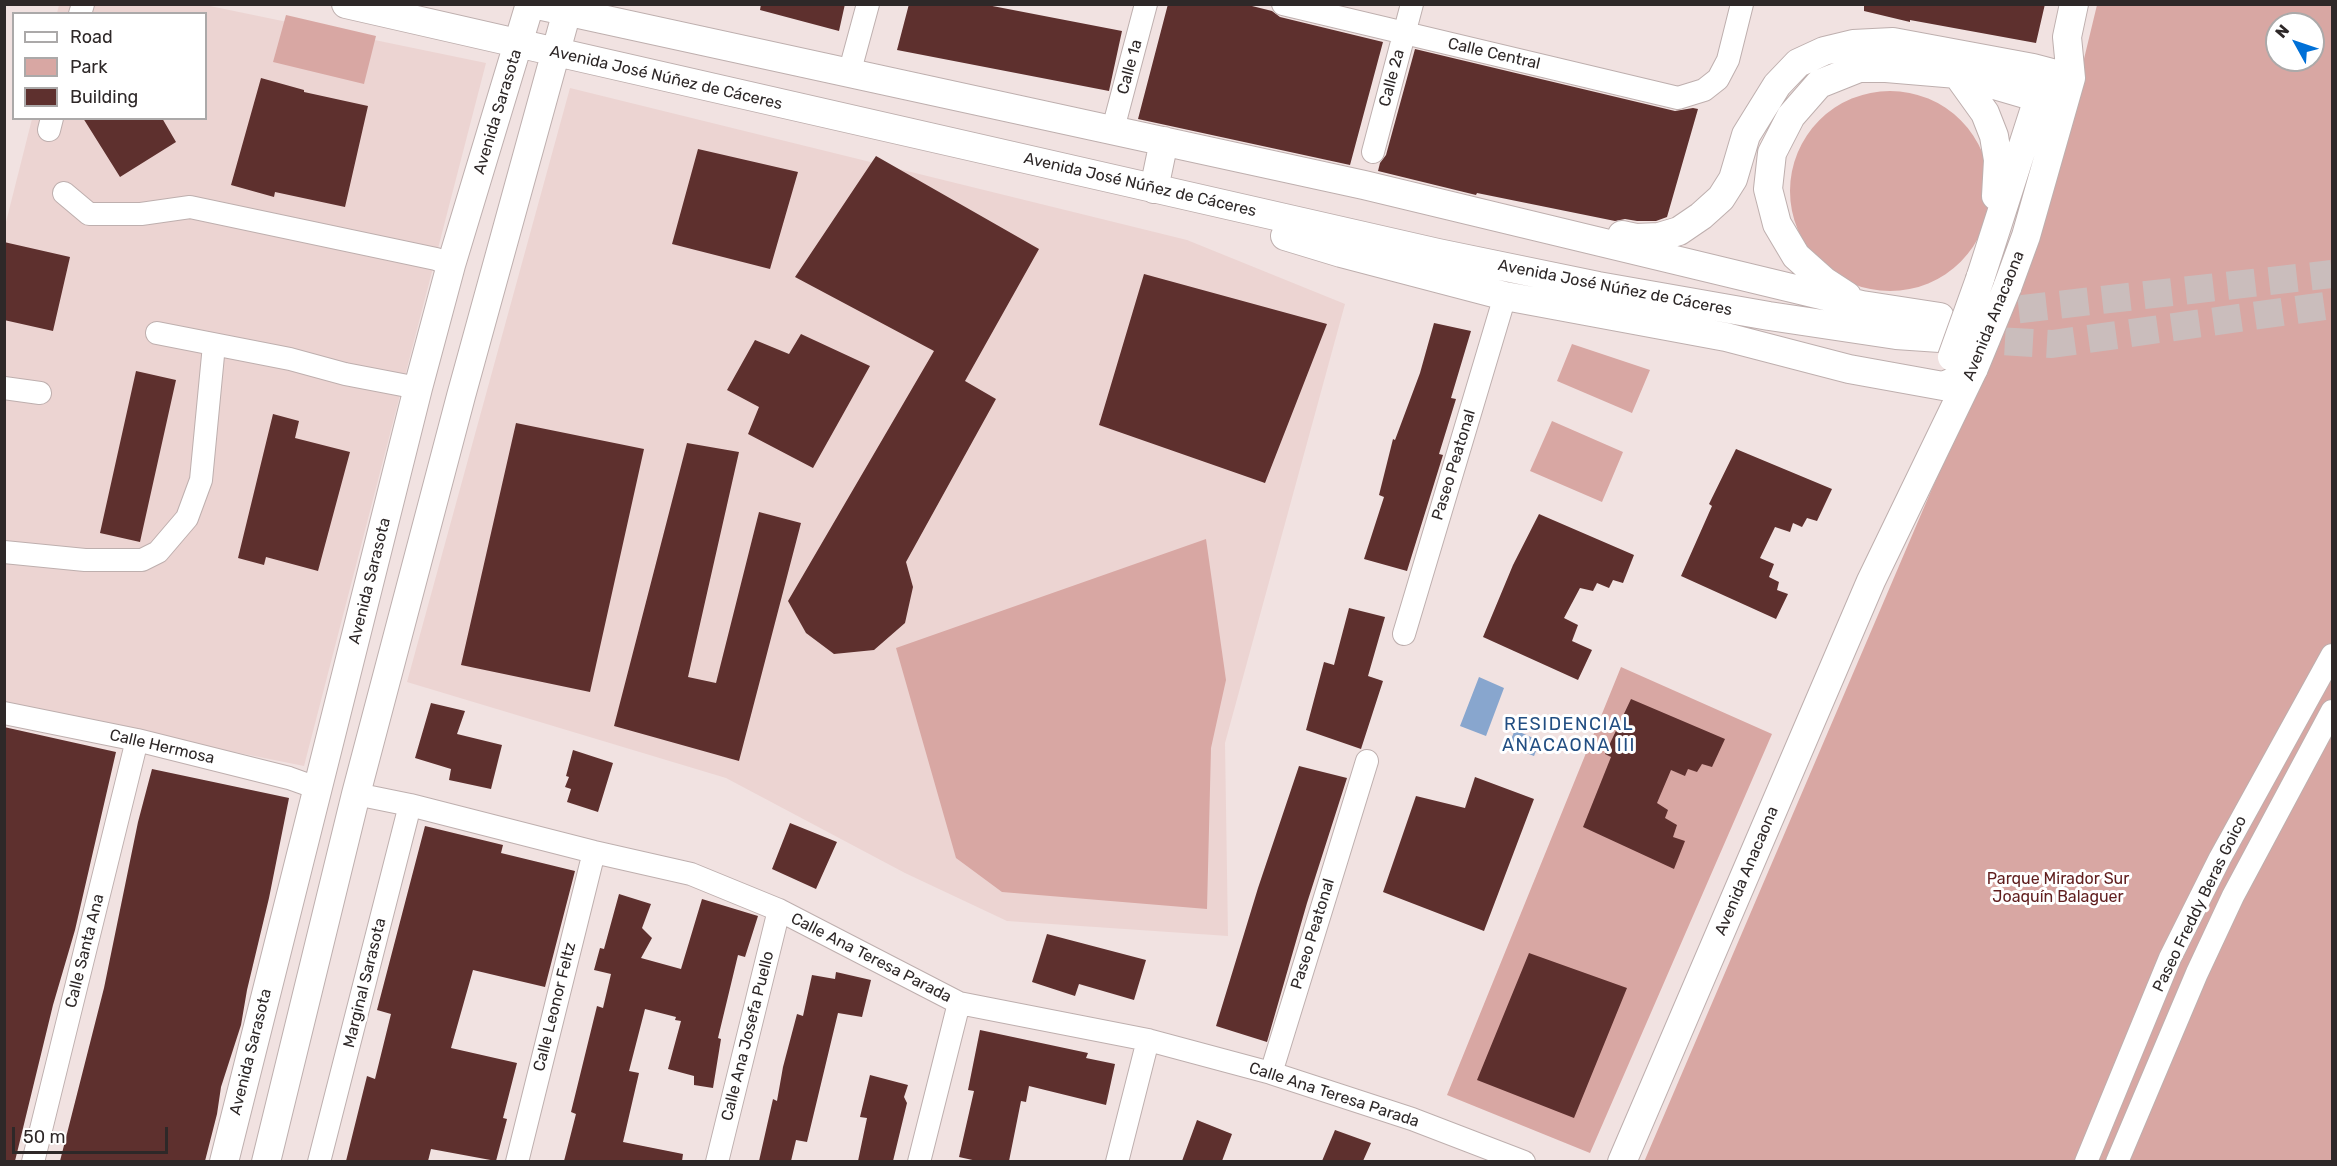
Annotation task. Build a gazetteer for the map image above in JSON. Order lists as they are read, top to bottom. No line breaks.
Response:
{"streets":{"main road":["Avenida José Núñez de Cáceres","Avenida Sarasota","Avenida Anacaona"],"street":["Calle Central","Calle 1a","Calle 2a","Paseo Peatonal","Calle Hermosa","Paseo Freddy Beras Goico","Calle Santa Ana","Calle Ana Teresa Parada","Marginal Sarasota","Calle Leonor Feltz","Calle Ana Josefa Puello"]},"crossings":[["Calle Central","Calle 2a"],["Avenida José Núñez de Cáceres","Avenida Sarasota"],["Avenida José Núñez de Cáceres","Avenida Anacaona"],["Avenida Sarasota","Calle Hermosa"],["Paseo Peatonal","Calle Ana Teresa Parada"],["Calle Hermosa","Calle Santa Ana"],["Calle Ana Teresa Parada","Marginal Sarasota"],["Calle Ana Teresa Parada","Calle Leonor Feltz"],["Calle Ana Teresa Parada","Calle Ana Josefa Puello"]],"districts":["RESIDENCIAL ANACAONA III"],"parks":["Parque Mirador Sur Joaquín Balaguer"],"legend":["Road","Park","Building"],"scale_bar":"50 m","north":"top left"}
